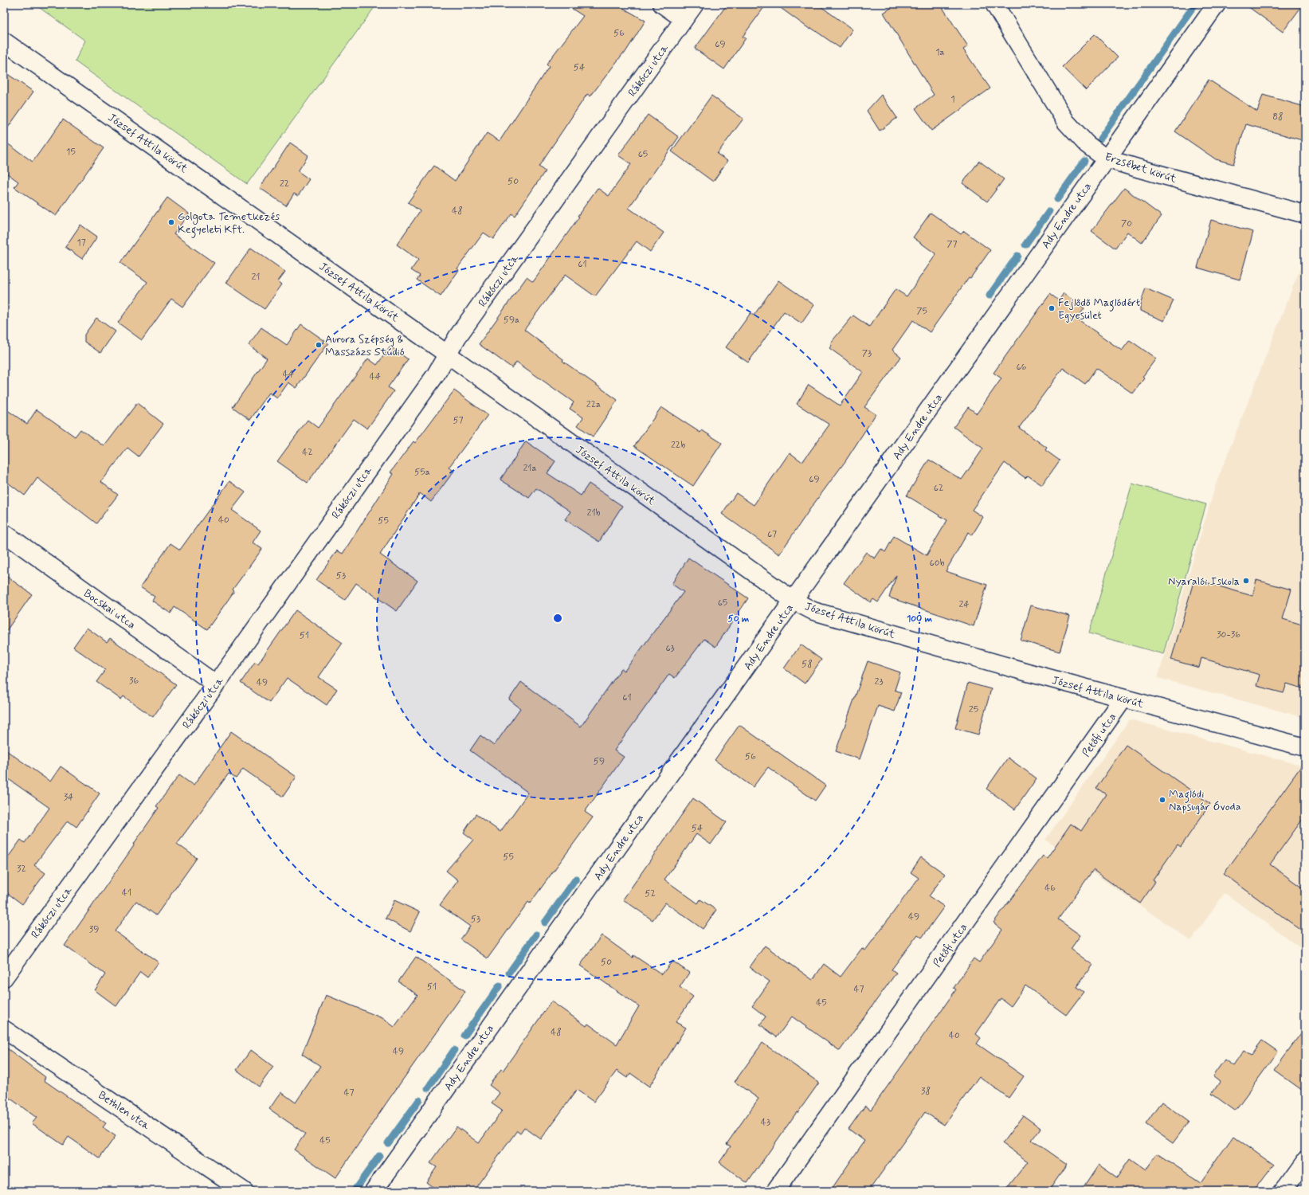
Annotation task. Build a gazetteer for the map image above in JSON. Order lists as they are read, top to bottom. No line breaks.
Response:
{"streets":{"street":["Rákóczi utca","József Attila körút","Erzsébet körút","Ady Endre utca","Bocskai utca","Petőfi utca","Bethlen utca"]},"crossings":[["Rákóczi utca","József Attila körút"],["Rákóczi utca","Bocskai utca"],["József Attila körút","Ady Endre utca"],["József Attila körút","Petőfi utca"],["Erzsébet körút","Ady Endre utca"]],"places":["Golgota Temetkezés Kegyeleti Kft.","Fejlődő Maglódért Egyesület","Aurora Szépség & Masszázs Stúdió","Nyaralói Iskola","Maglódi Napsugár Óvoda"],"house_numbers":["56","69","1a","54","1","88","15","65","50","22","48","70","17","77","61","21","75","59a","73","66","44","44","22a","57","22b","42","21a","55a","69","62","21b","40","55","67","60b","53","65","24","30-36","51","63","58","36","23","49","61","25","56","59","34","54","55","32","46","41","52","49","53","39","50","51","47","45","48","40","49","38","47","43","45"],"rings":["50 m","100 m"]}
